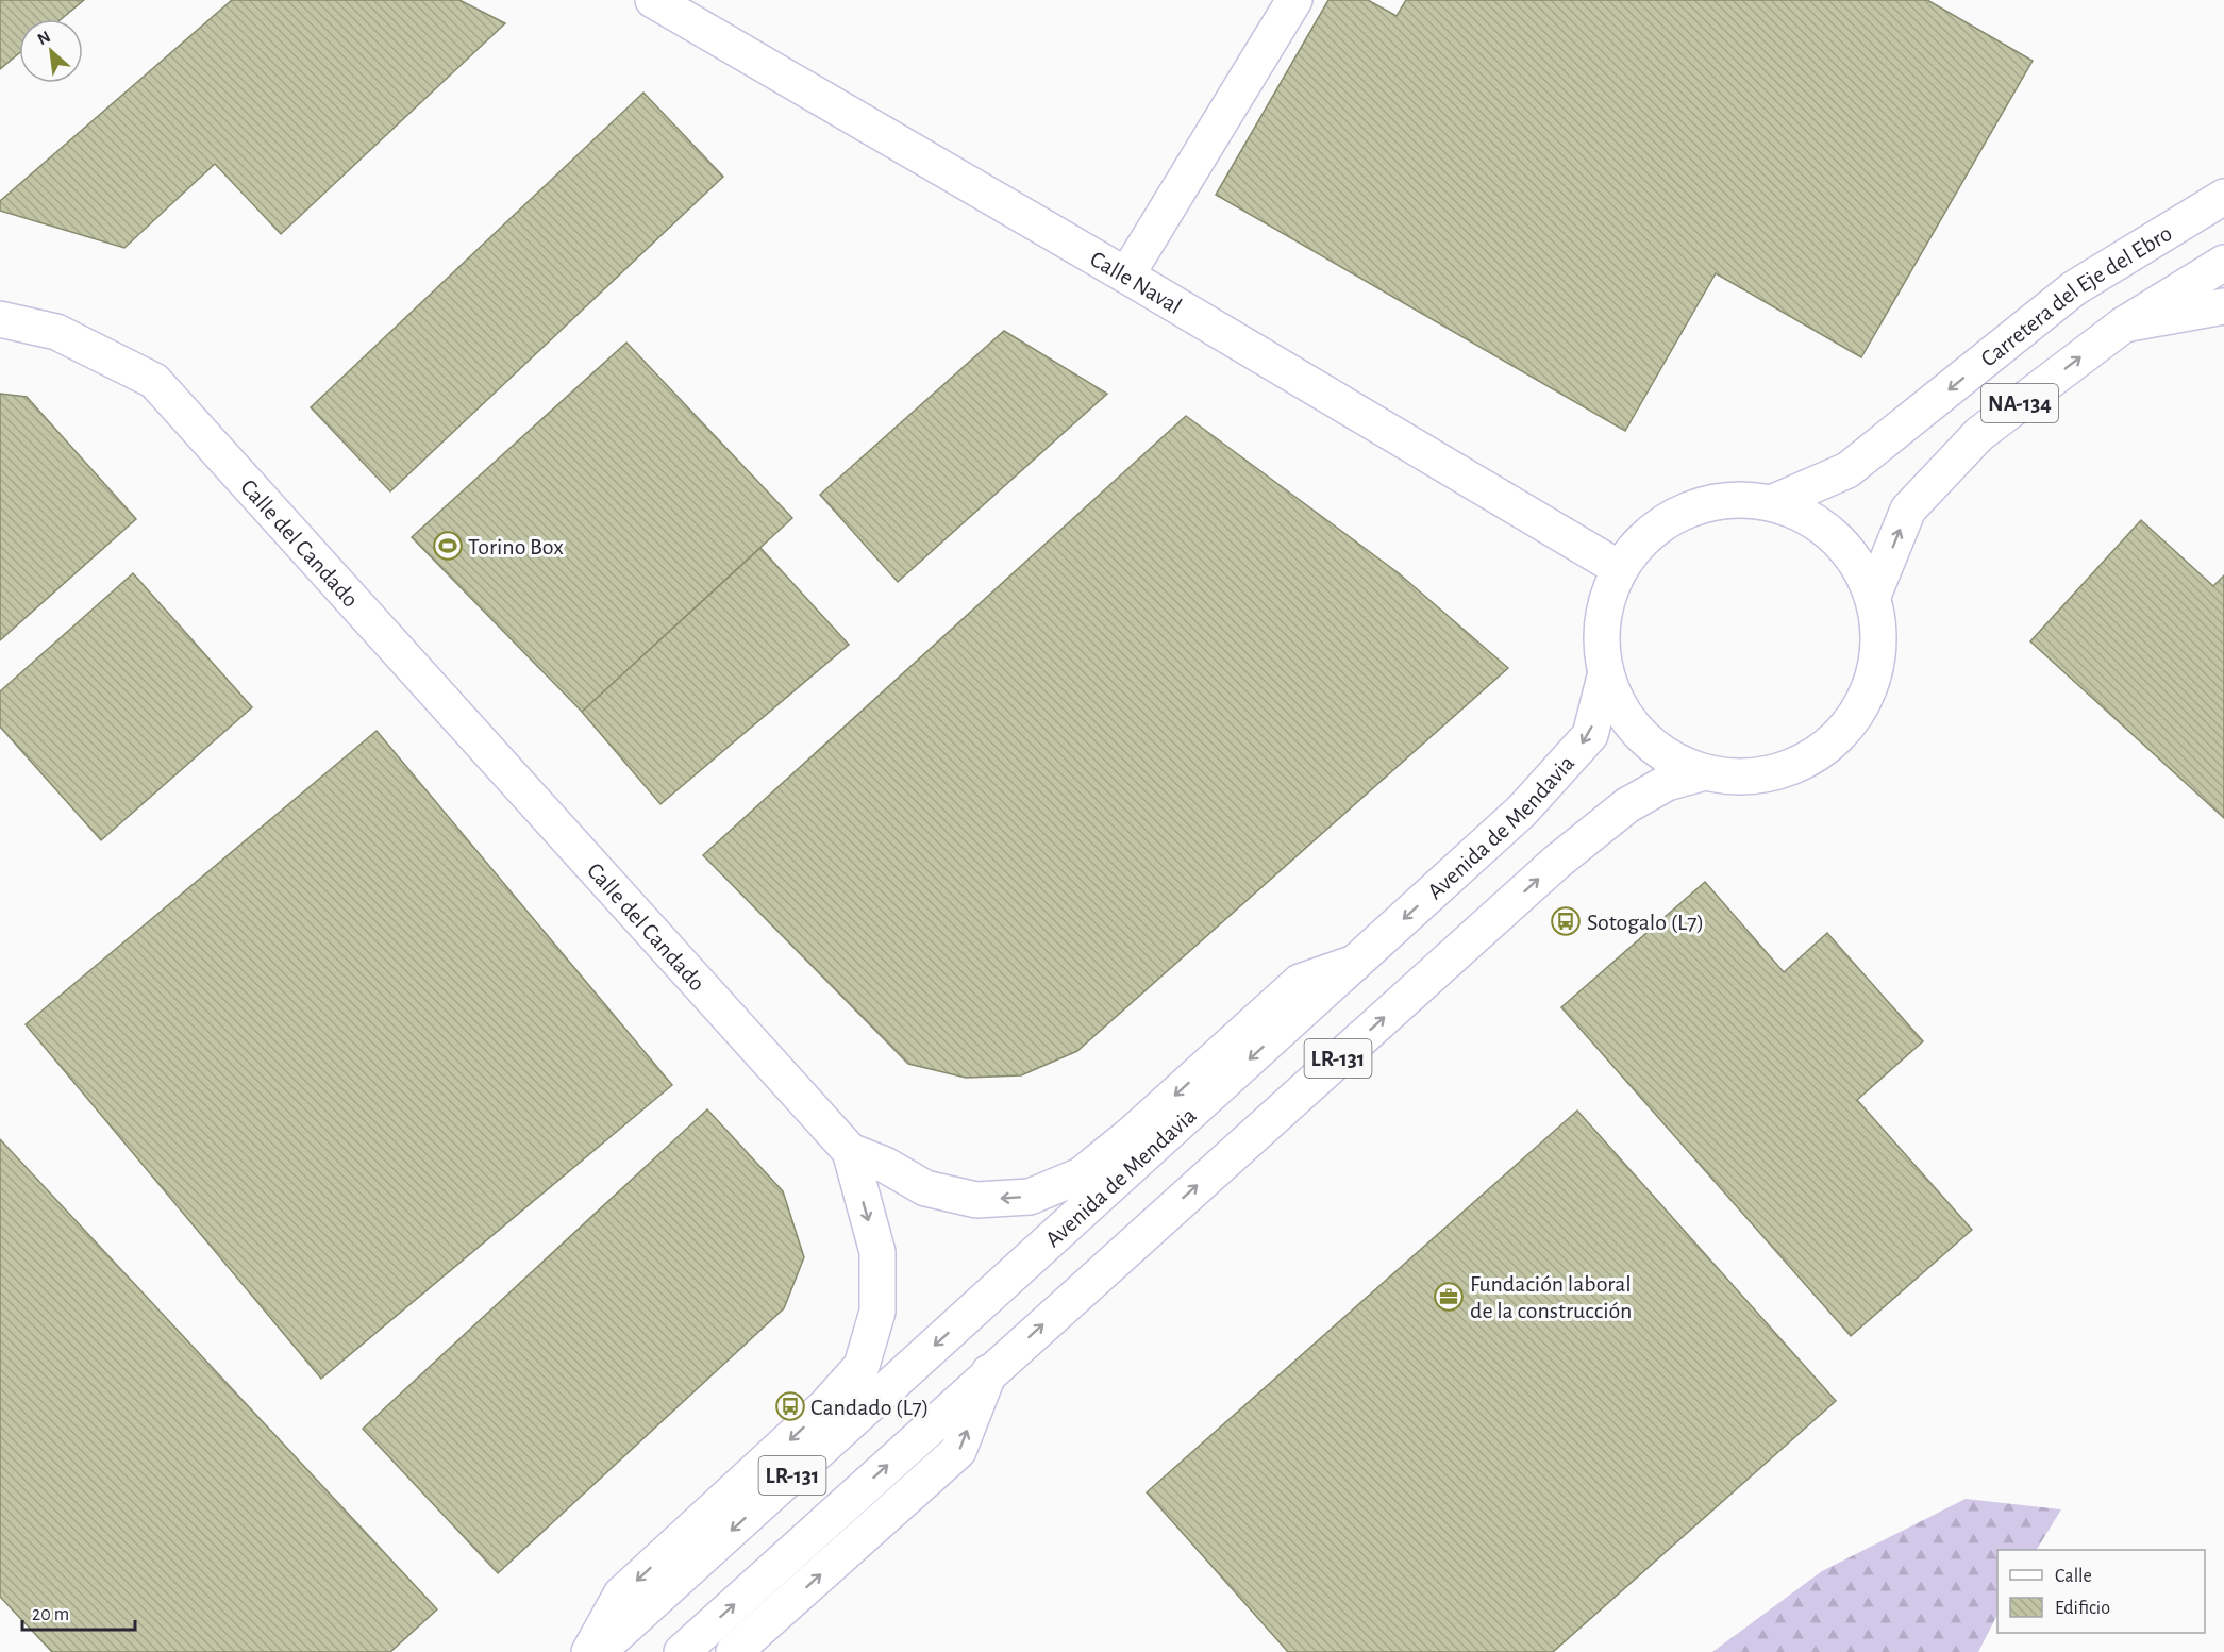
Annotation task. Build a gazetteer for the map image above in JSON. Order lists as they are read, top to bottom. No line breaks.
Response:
{"streets":{"main road":["Calle Naval","Carretera del Eje del Ebro","NA-134","Calle del Candado","Avenida de Mendavia","LR-131"]},"crossings":[["Calle del Candado","Avenida de Mendavia"]],"places":{"sports":["Torino Box"],"bus stop":["Sotogalo (L7)","Candado (L7)"],"office":["Fundación laboral de la construcción"]},"legend":["Calle","Edificio"],"scale_bar":"20 m","north":"top left"}
